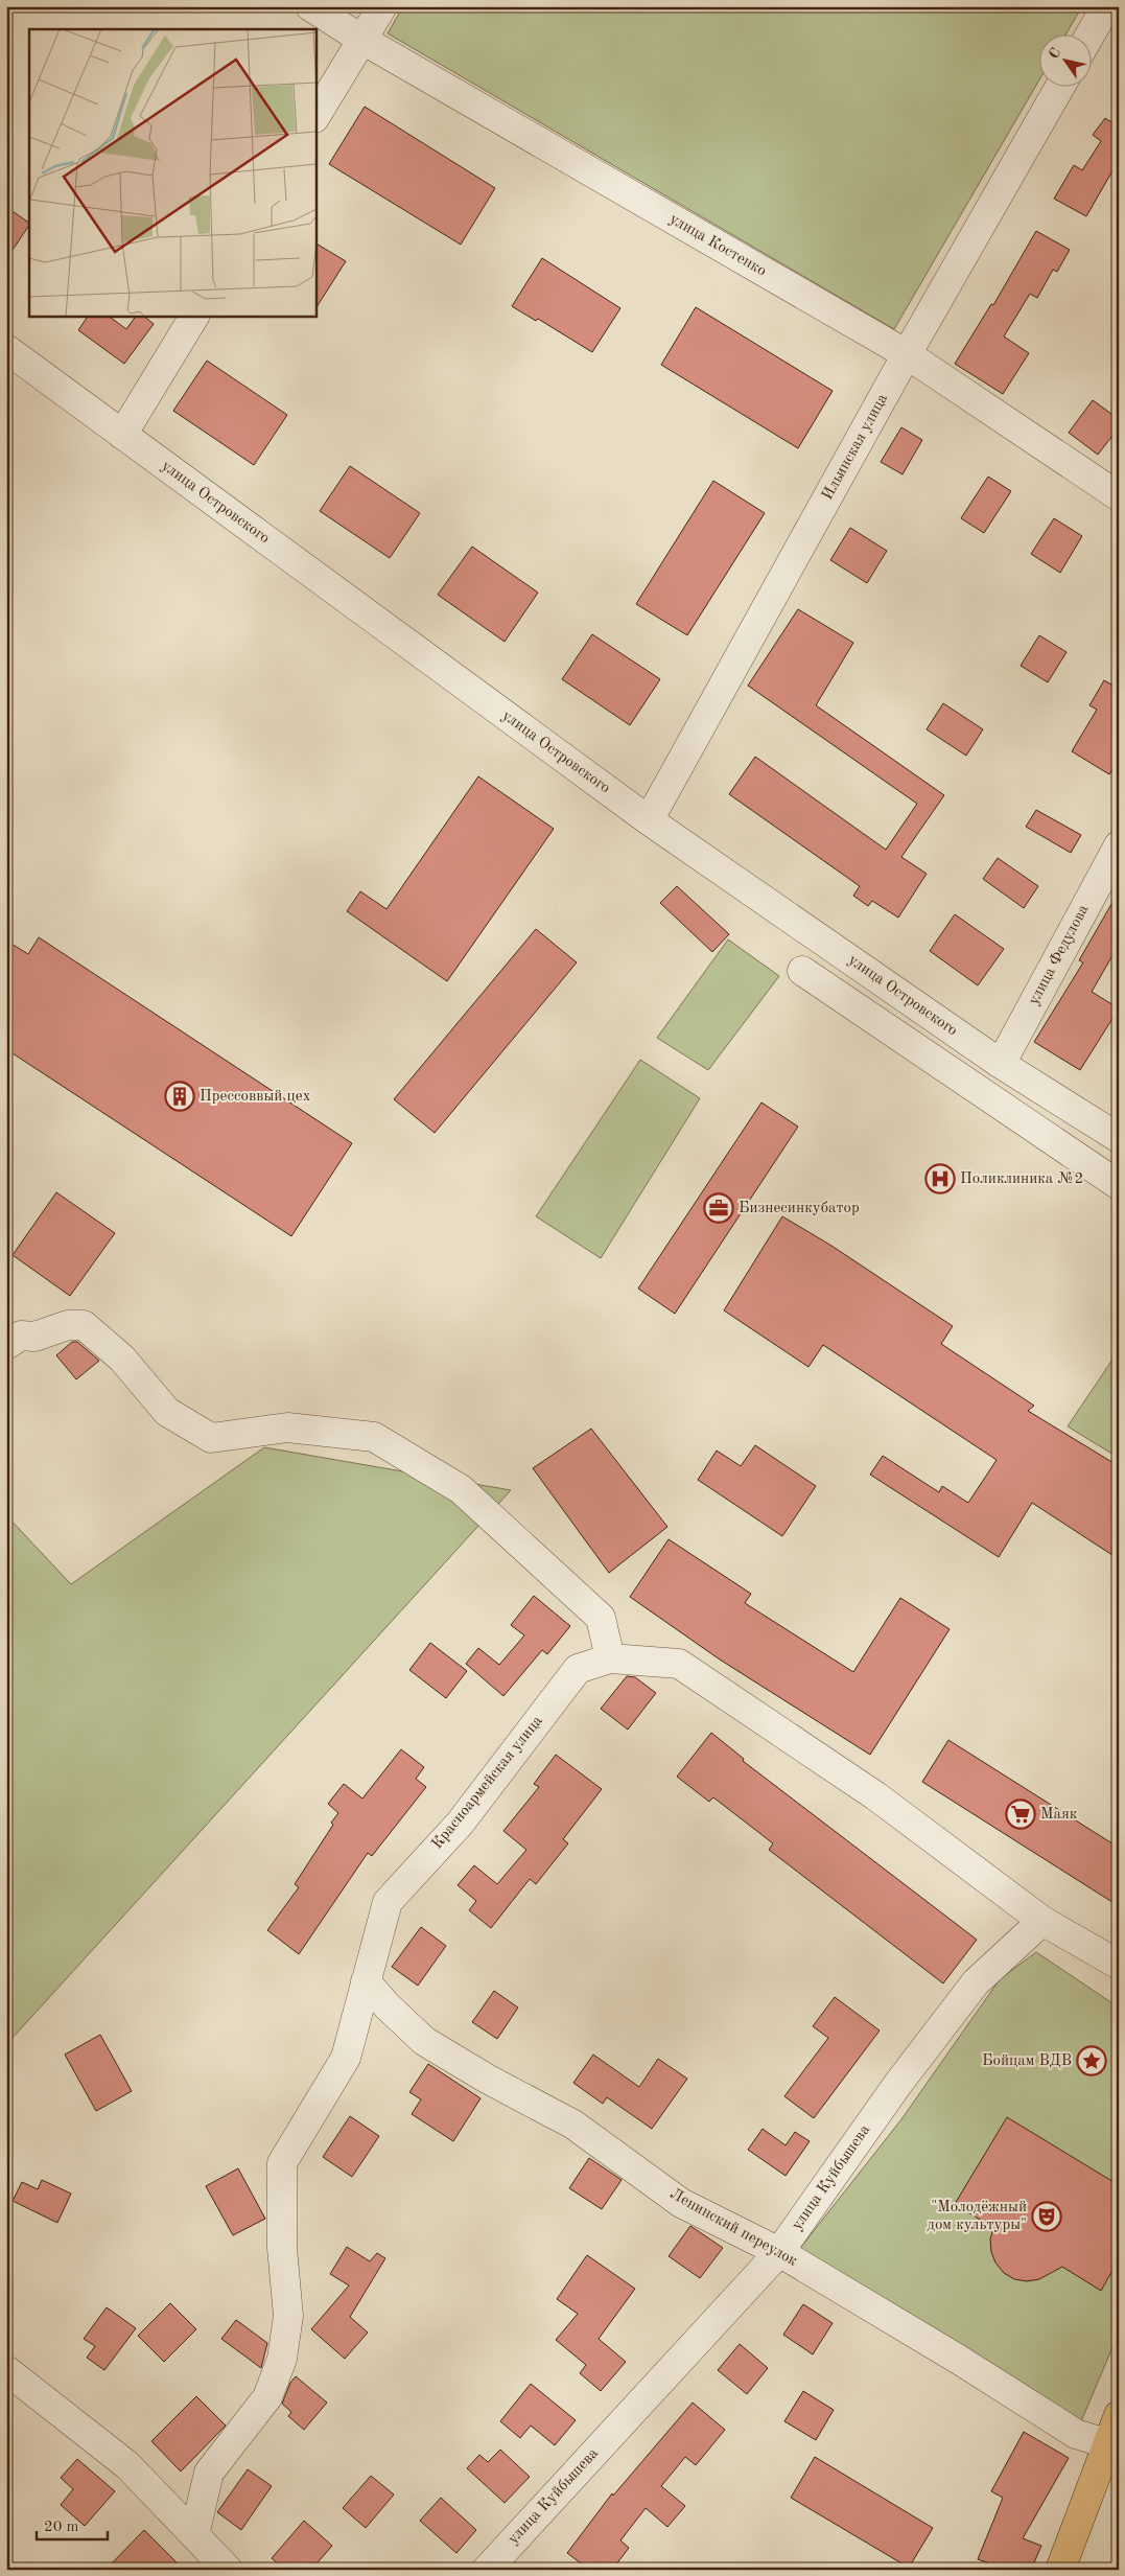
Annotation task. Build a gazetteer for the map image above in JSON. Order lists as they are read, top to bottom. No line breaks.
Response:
{"streets":{"street":["улица Костенко","Ильинская улица","улица Островского","улица Федулова","Красноармейская улица","улица Куйбышева","Ленинский переулок"]},"crossings":[["улица Костенко","Ильинская улица"],["Ильинская улица","улица Островского"],["улица Островского","улица Федулова"],["Красноармейская улица","Ленинский переулок"],["улица Куйбышева","Ленинский переулок"]],"places":{"building":["Прессоввый цех"],"hospital":["Поликлиника №2"],"office":["Бизнесинкубатор"],"supermarket":["Maяк"],"place":["Бойцам ВДВ"],"theatre":["\"Молодёжный дом культуры\""]},"scale_bar":"20 m","north":"top left"}
